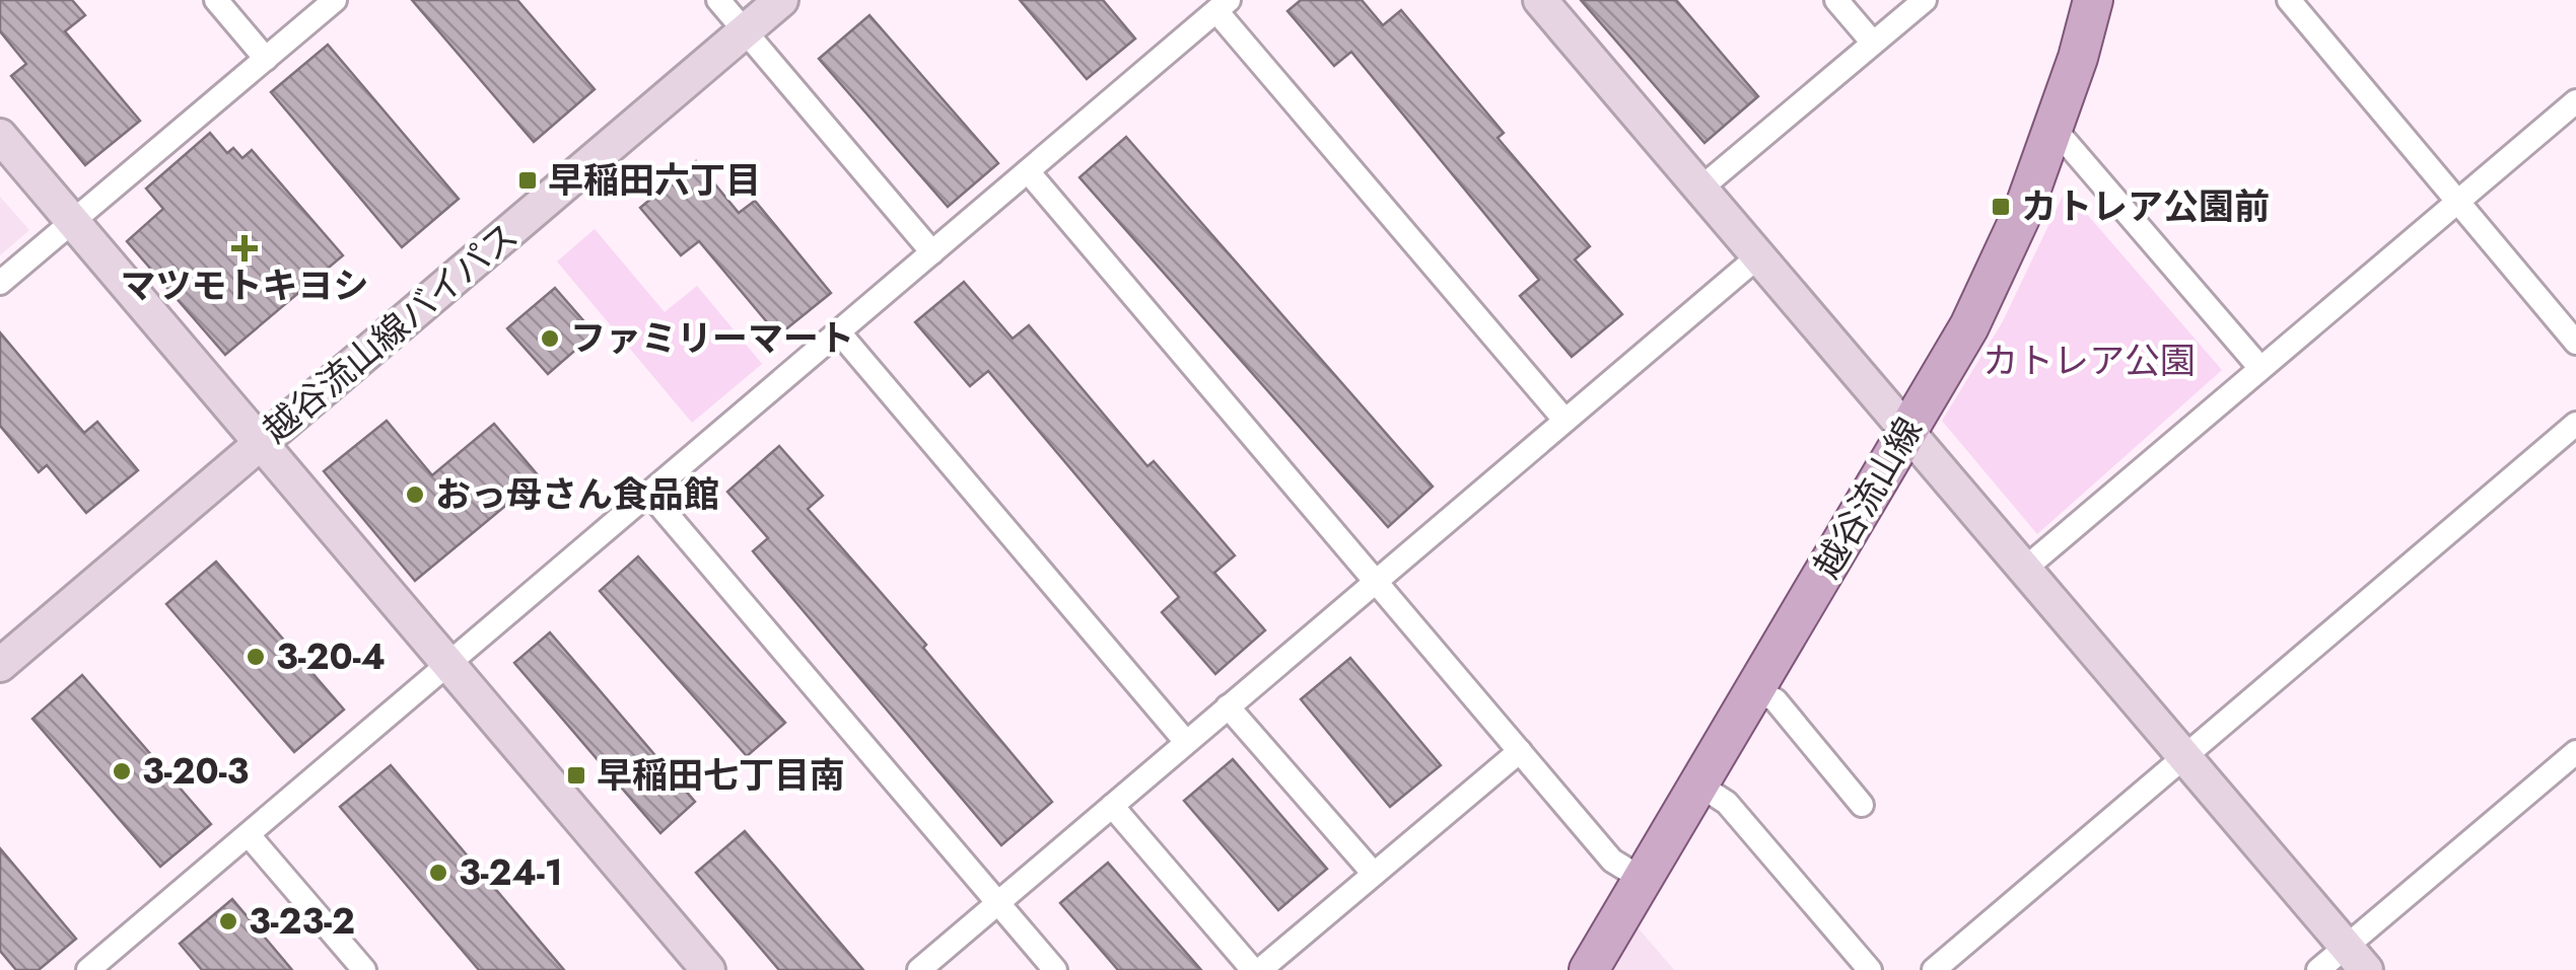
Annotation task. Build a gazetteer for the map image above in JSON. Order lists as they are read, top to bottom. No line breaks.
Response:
{"streets":{"main road":["越谷流山線"],"street":["越谷流山線バイパス"]},"parks":["カトレア公園"],"places":{"transit":["早稲田六丁目","カトレア公園前","早稲田七丁目南"],"health":["マツモトキヨシ"],"other":["ファミリーマート","おっ母さん食品館","3-20-4","3-20-3","3-24-1","3-23-2"]}}
